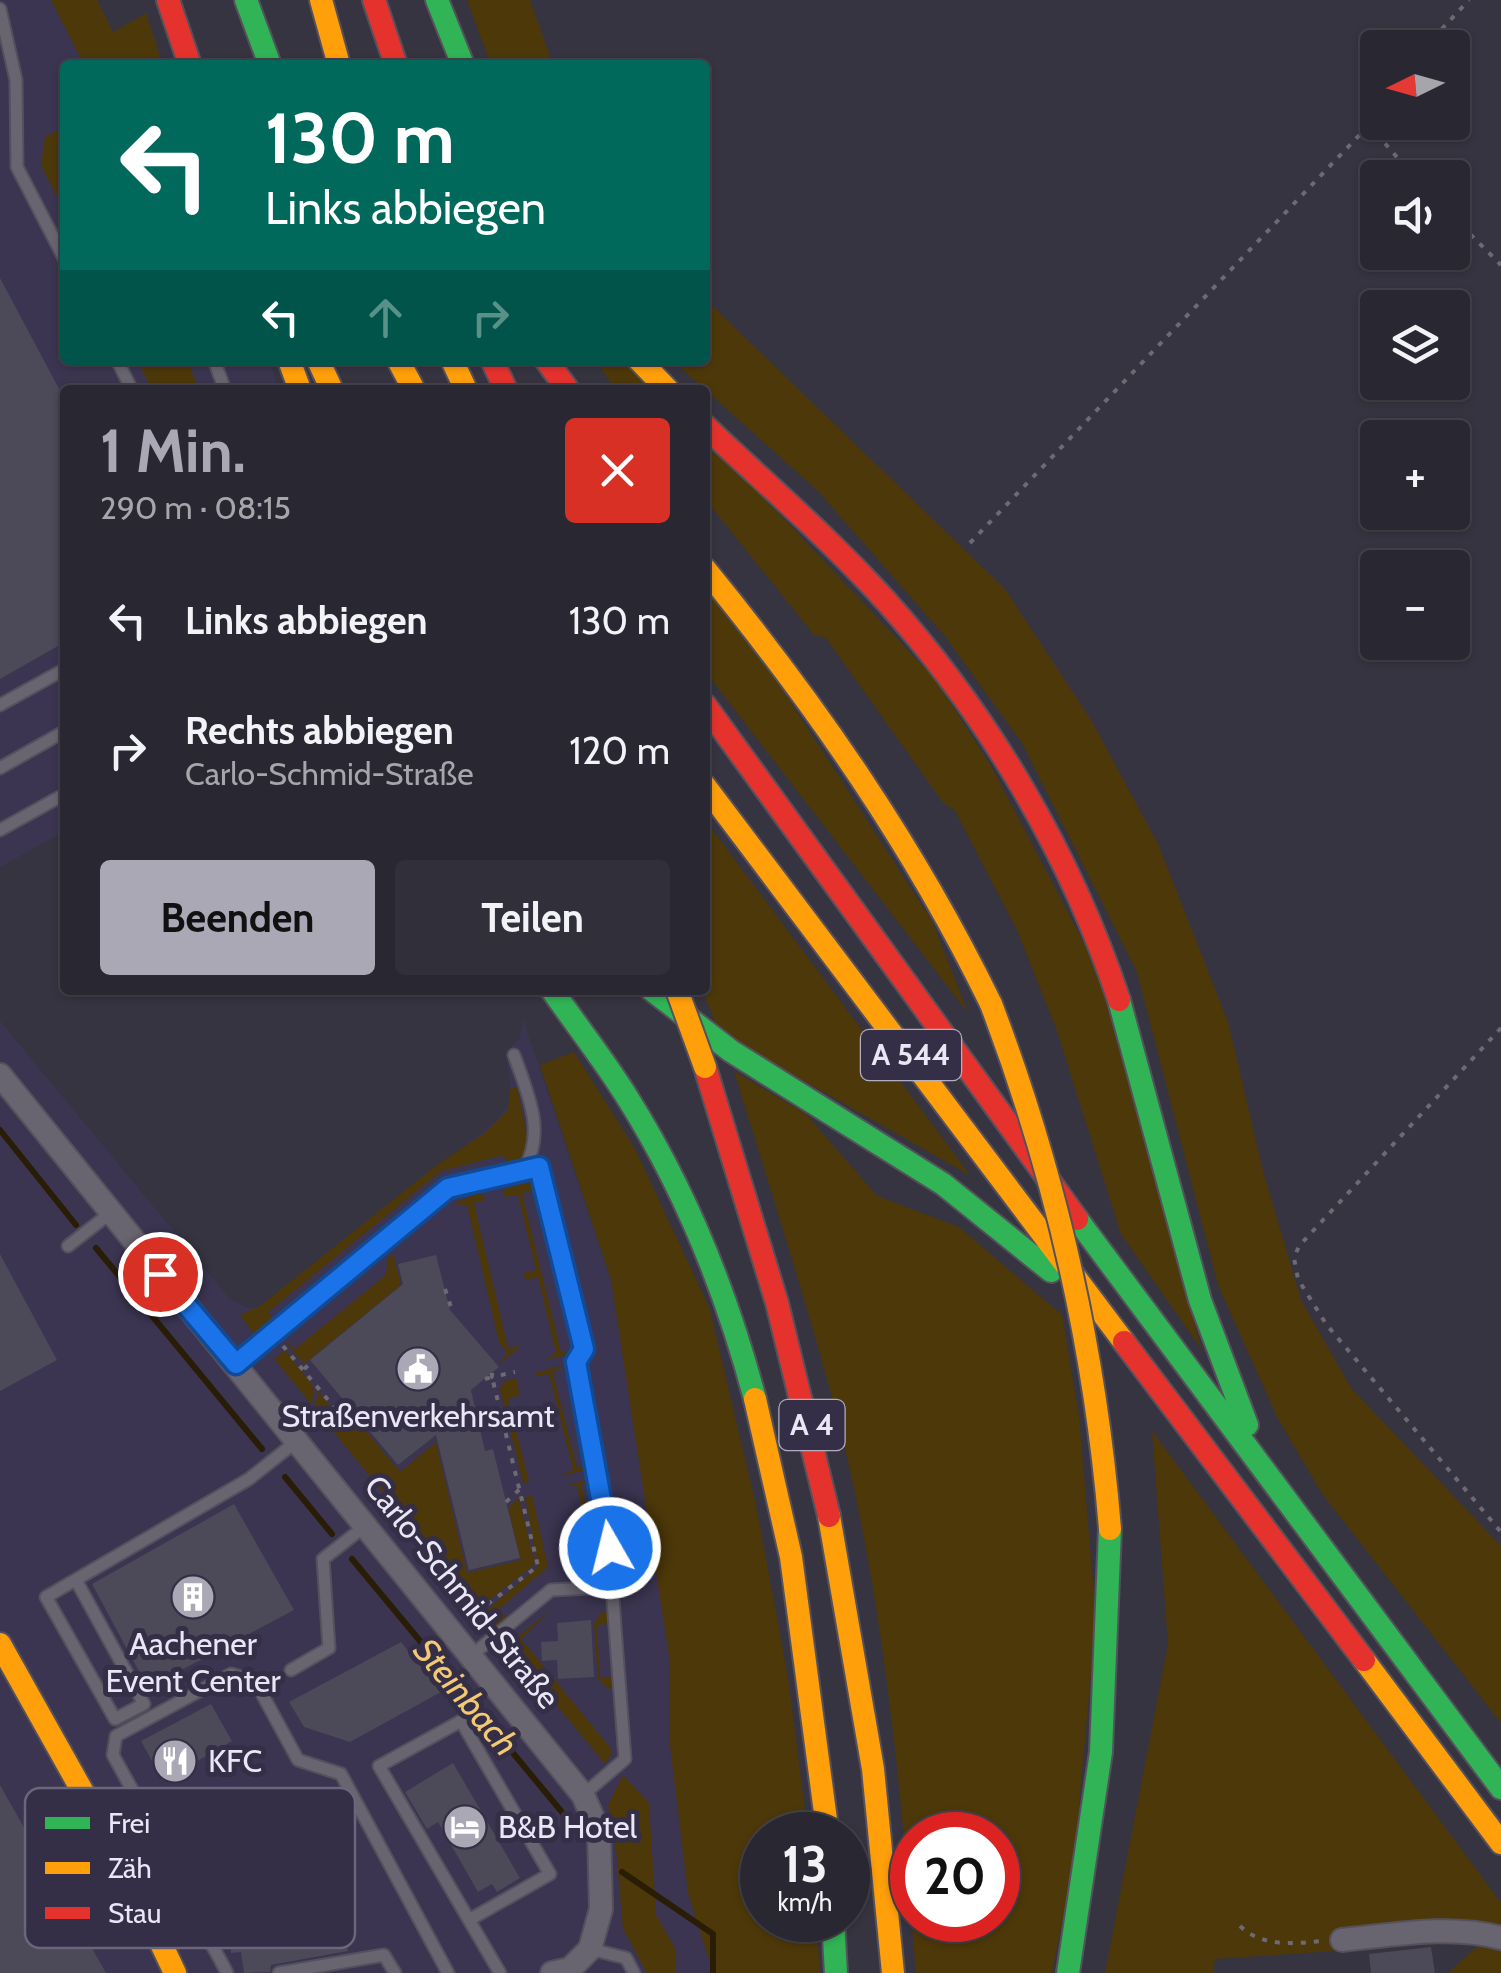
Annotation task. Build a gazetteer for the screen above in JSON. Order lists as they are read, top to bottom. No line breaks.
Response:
{"streets":{"main road":["A 544","A 4"],"street":["Carlo-Schmid-Straße"]},"water":["Steinbach"],"places":{"public building":["Straßenverkehrsamt"],"building":["Aachener Event Center"],"restaurant":["KFC"],"hotel":["B&B Hotel"]},"legend":["Frei","Zäh","Stau"],"north":"left","page":{"map_buttons":["+","−"],"turn":["130 m","Links abbiegen"],"heading":["1 Min.","290 m · 08:15"],"list":[{"name":"Links abbiegen","value":"130 m"},{"name":"Rechts abbiegen","note":"Carlo-Schmid-Straße","value":"120 m"}],"buttons":["Beenden","Teilen"],"speed":"13 km/h","limit":"20"}}
